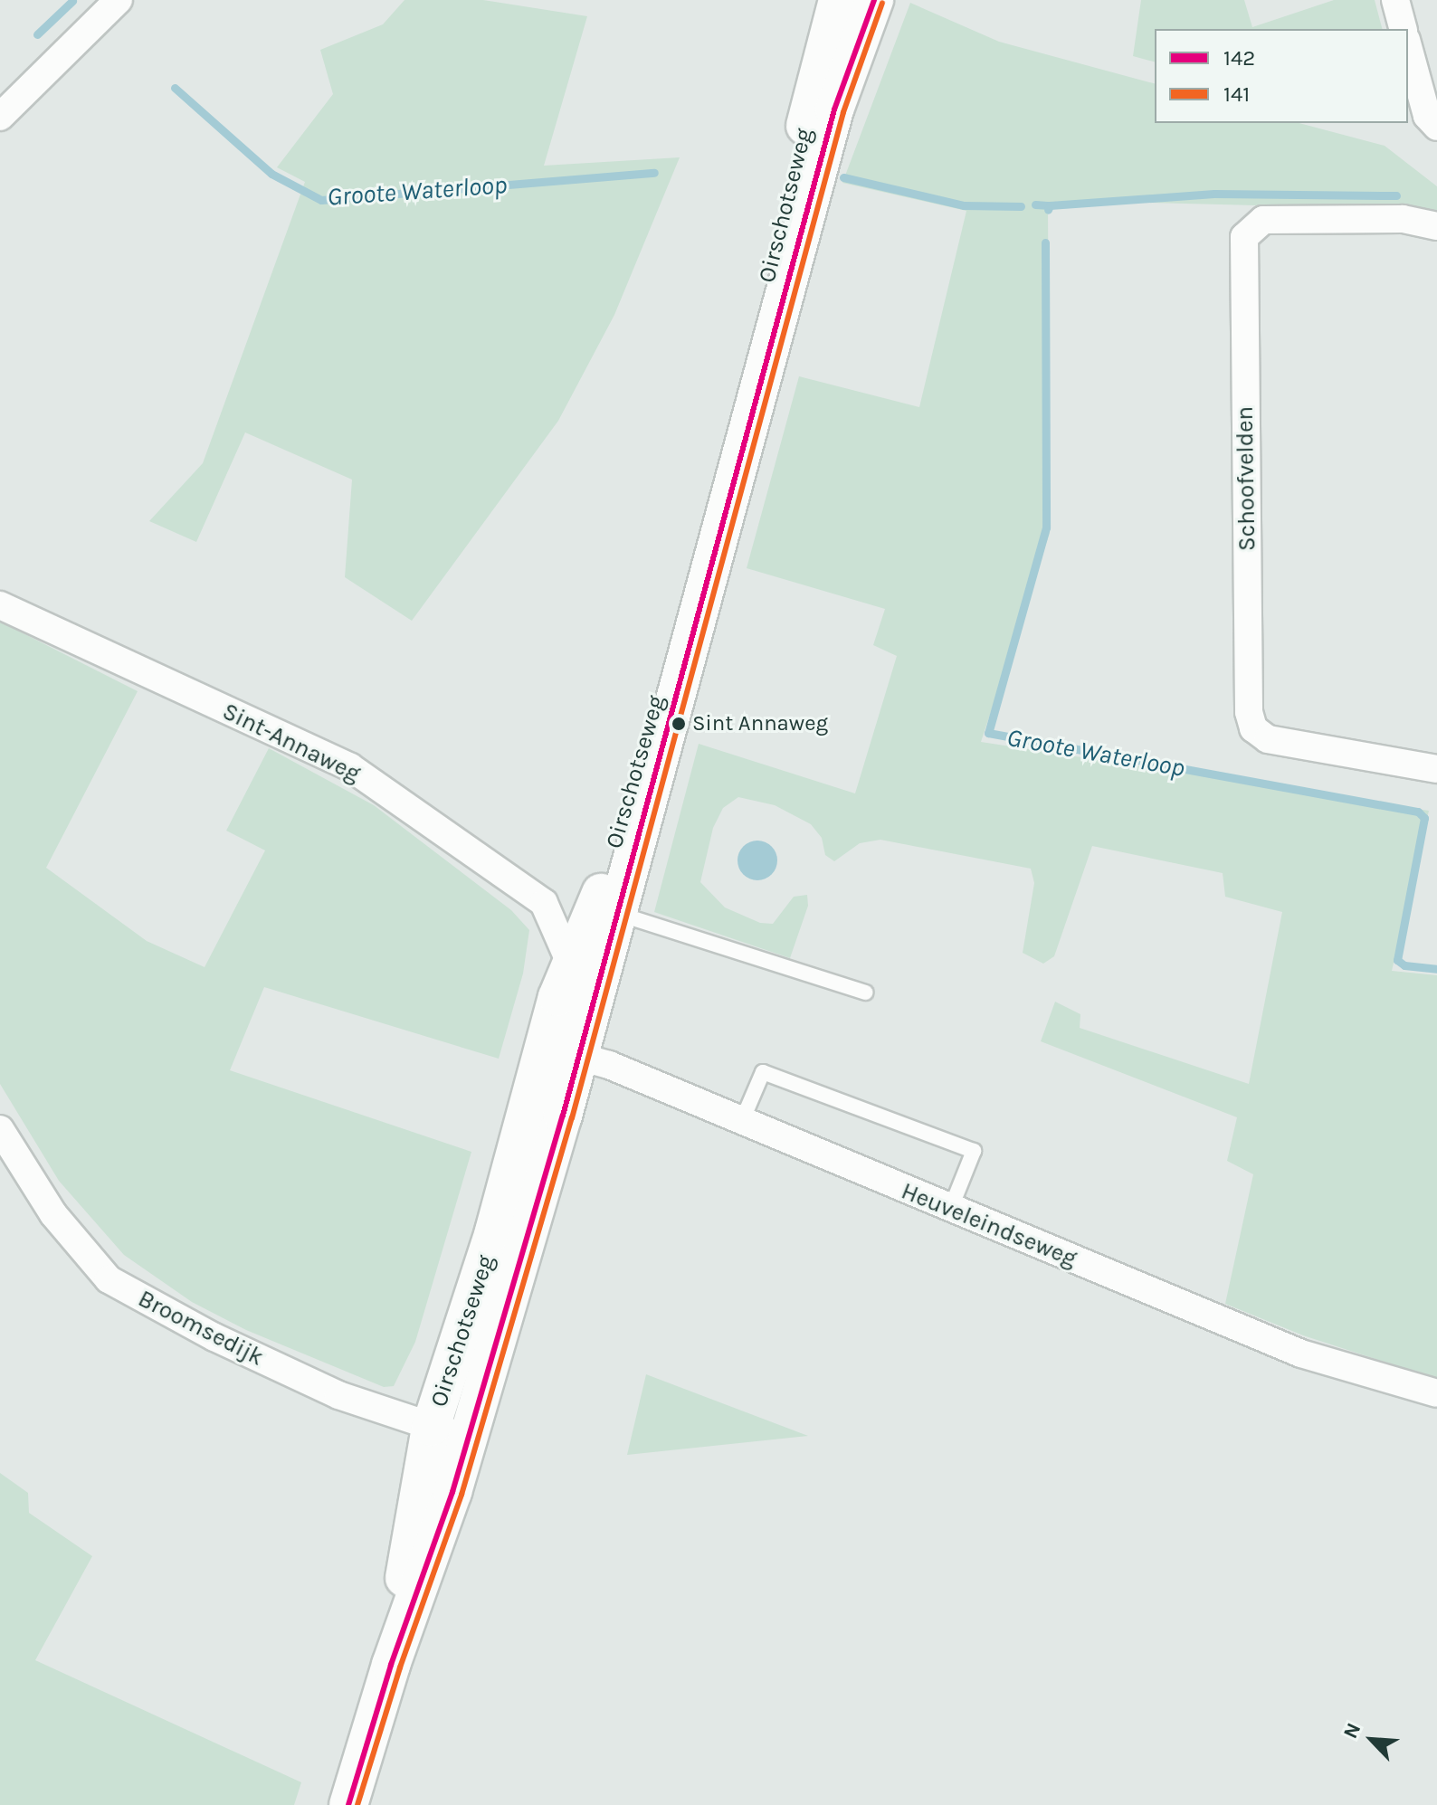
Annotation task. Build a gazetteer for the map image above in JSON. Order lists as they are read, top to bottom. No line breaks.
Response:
{"streets":{"main road":["Oirschotseweg"],"street":["Schoofvelden","Sint-Annaweg","Heuveleindseweg","Broomsedijk"]},"crossings":[["Oirschotseweg","Sint-Annaweg"],["Oirschotseweg","Heuveleindseweg"],["Oirschotseweg","Broomsedijk"]],"water":["Groote Waterloop"],"places":["Sint Annaweg"],"lines":["transit line 142","transit line 141"],"legend":["142","141"],"north":"top left"}
